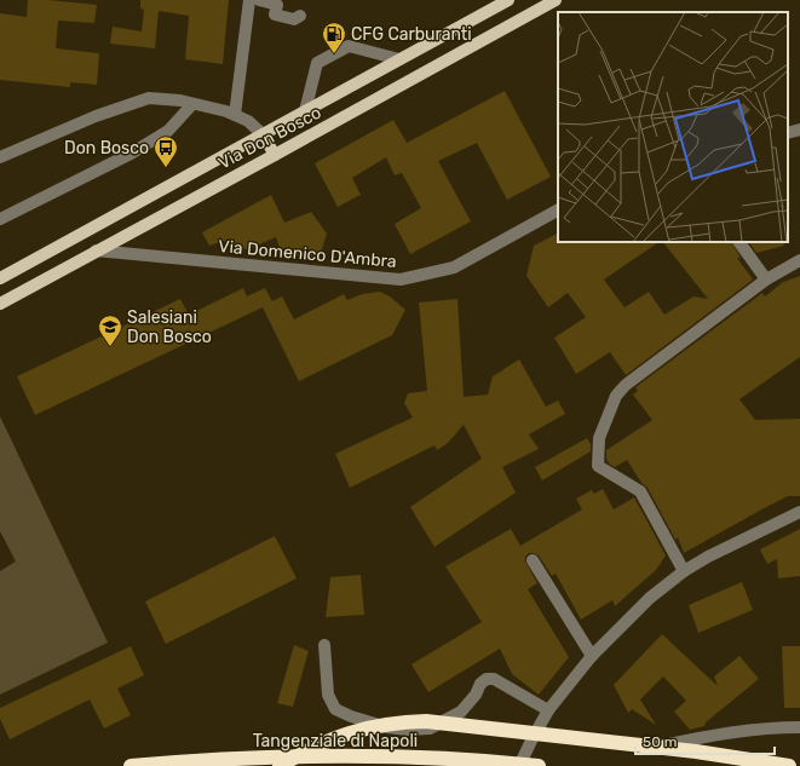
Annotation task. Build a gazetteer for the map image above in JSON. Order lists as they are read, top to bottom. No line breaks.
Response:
{"streets":{"highway":["Tangenziale di Napoli"],"main road":["Via Don Bosco"],"street":["Via Domenico D'Ambra"]},"crossings":[["Via Don Bosco","Via Domenico D'Ambra"]],"places":{"fuel station":["CFG Carburanti"],"bus stop":["Don Bosco"],"school or university":["Salesiani Don Bosco"]},"scale_bar":"50 m"}
